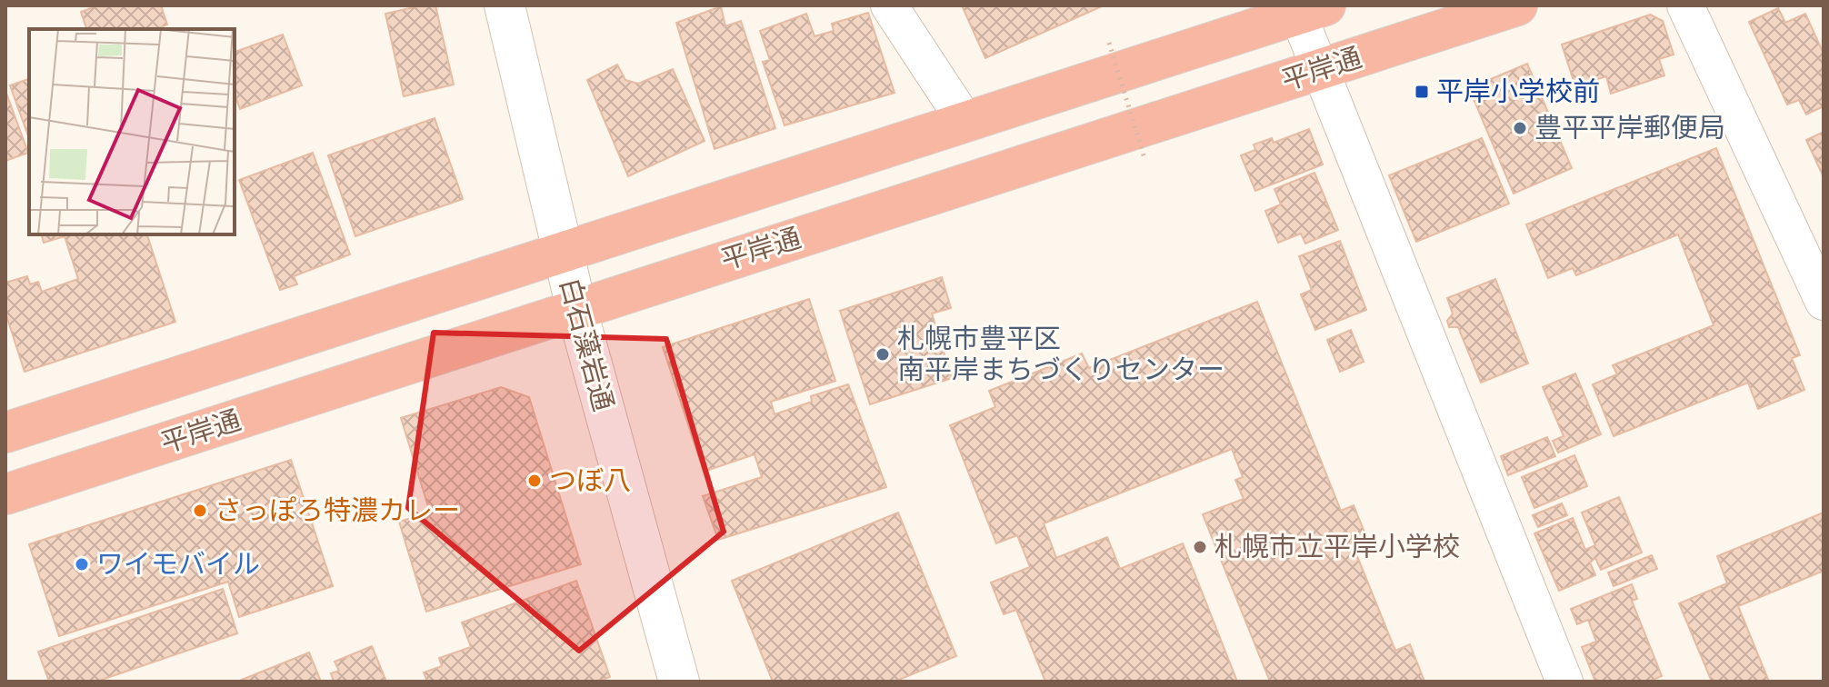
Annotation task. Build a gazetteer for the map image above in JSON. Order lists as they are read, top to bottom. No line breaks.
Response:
{"streets":{"highway":["平岸通"],"main road":["白石藻岩通"]},"crossings":[["平岸通","白石藻岩通"]],"places":{"transit":["平岸小学校前"],"other":["豊平平岸郵便局","札幌市豊平区 南平岸まちづくりセンター","つぼ八","さっぽろ特濃カレー","札幌市立平岸小学校","ワイモバイル"]}}
